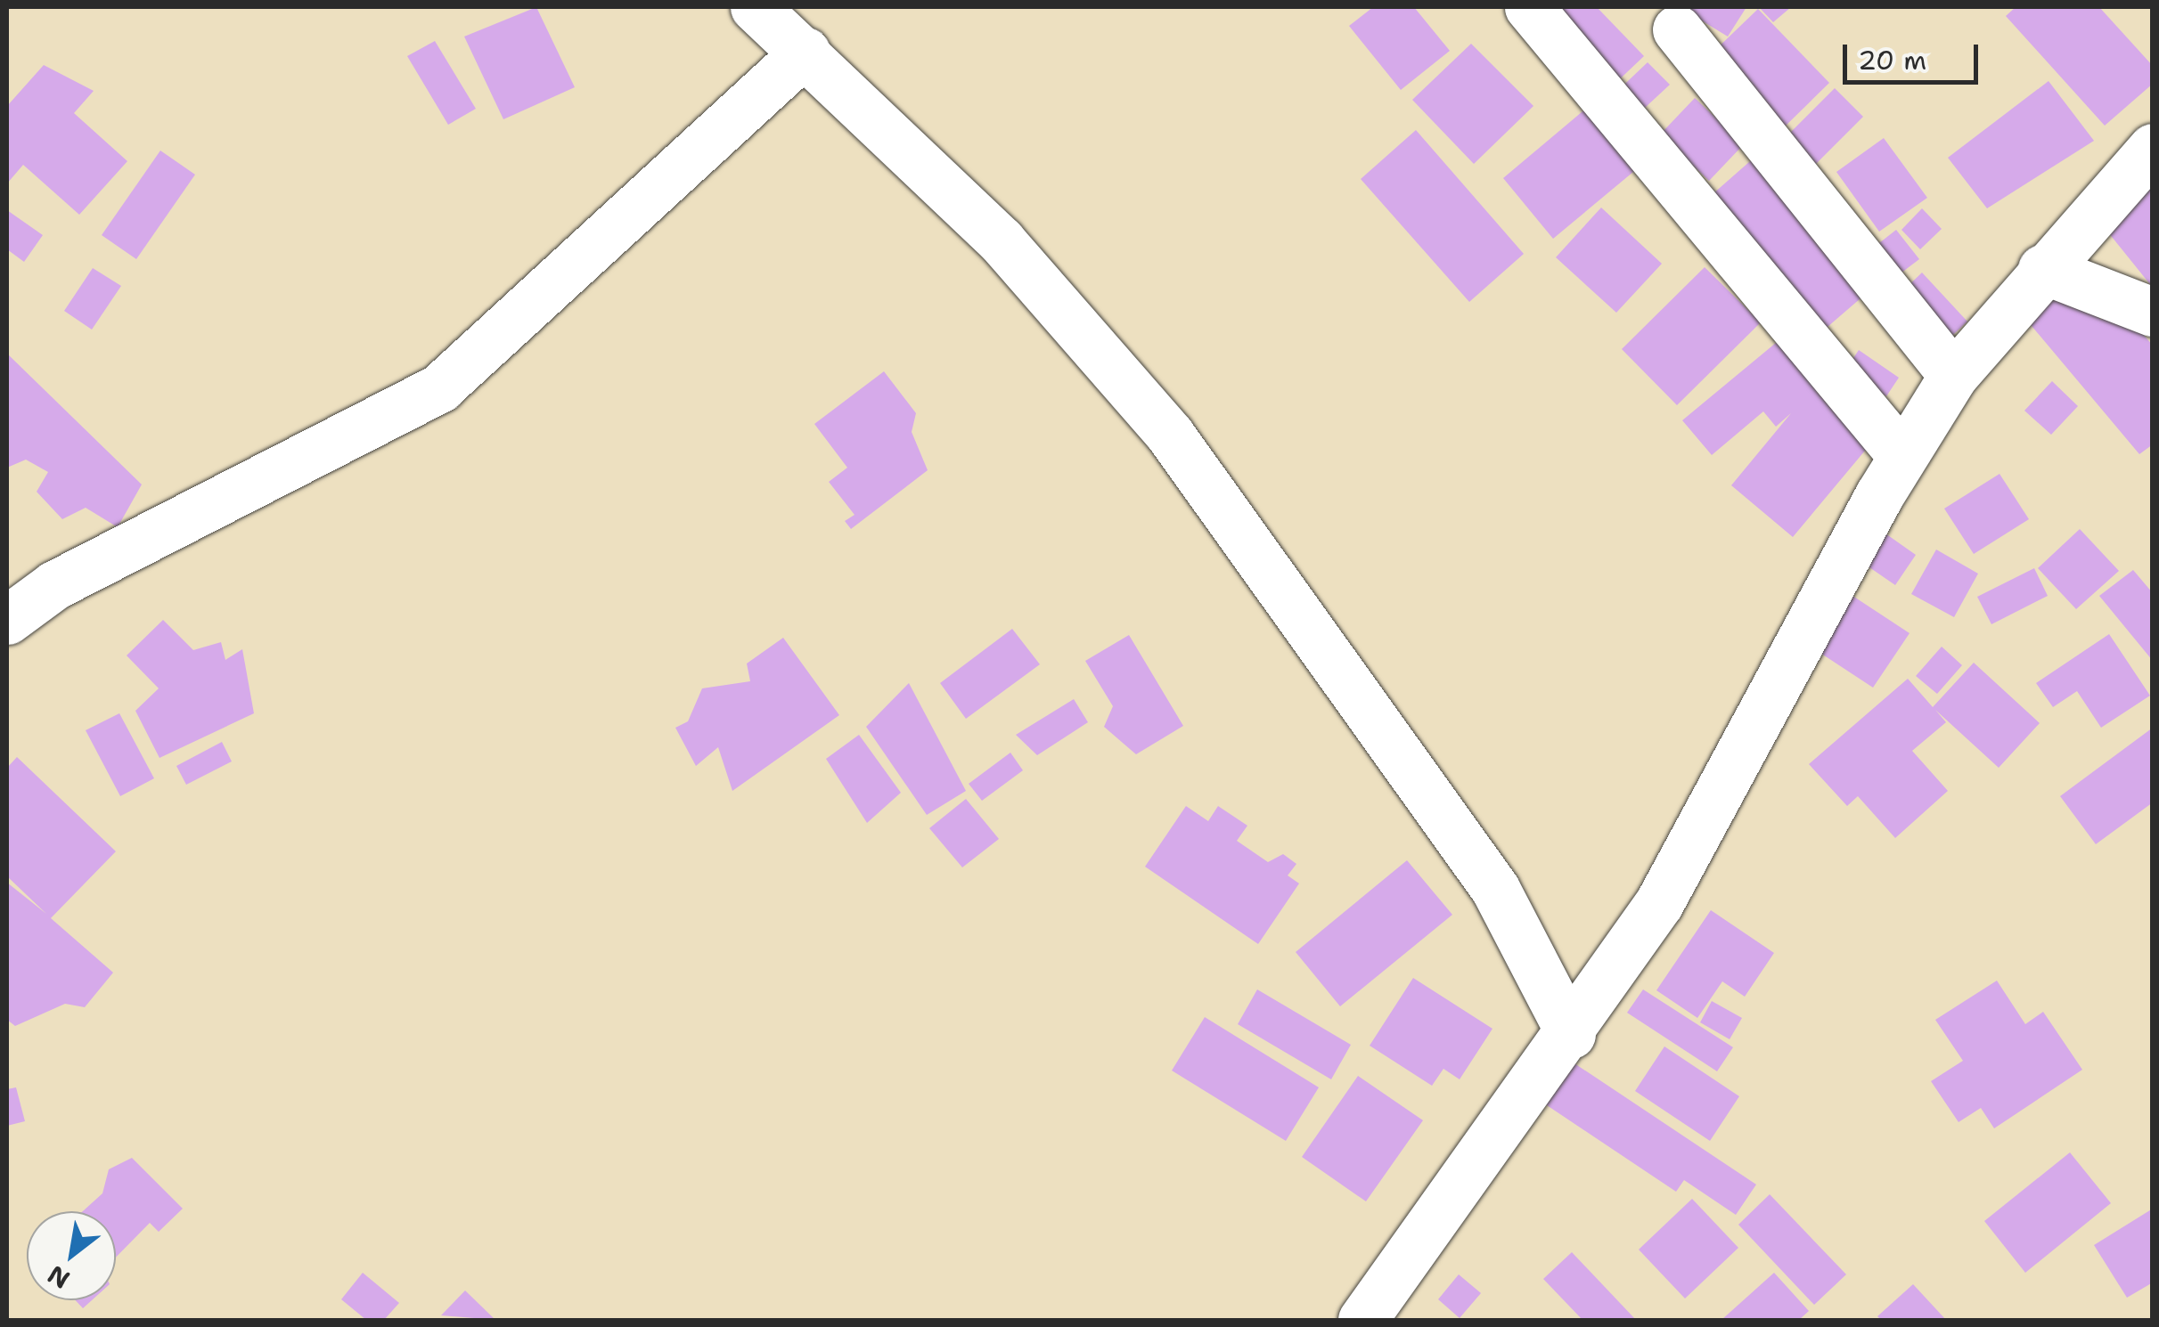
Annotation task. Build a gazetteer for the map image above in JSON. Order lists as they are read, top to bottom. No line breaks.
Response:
{"scale_bar":"20 m","north":"bottom left"}
